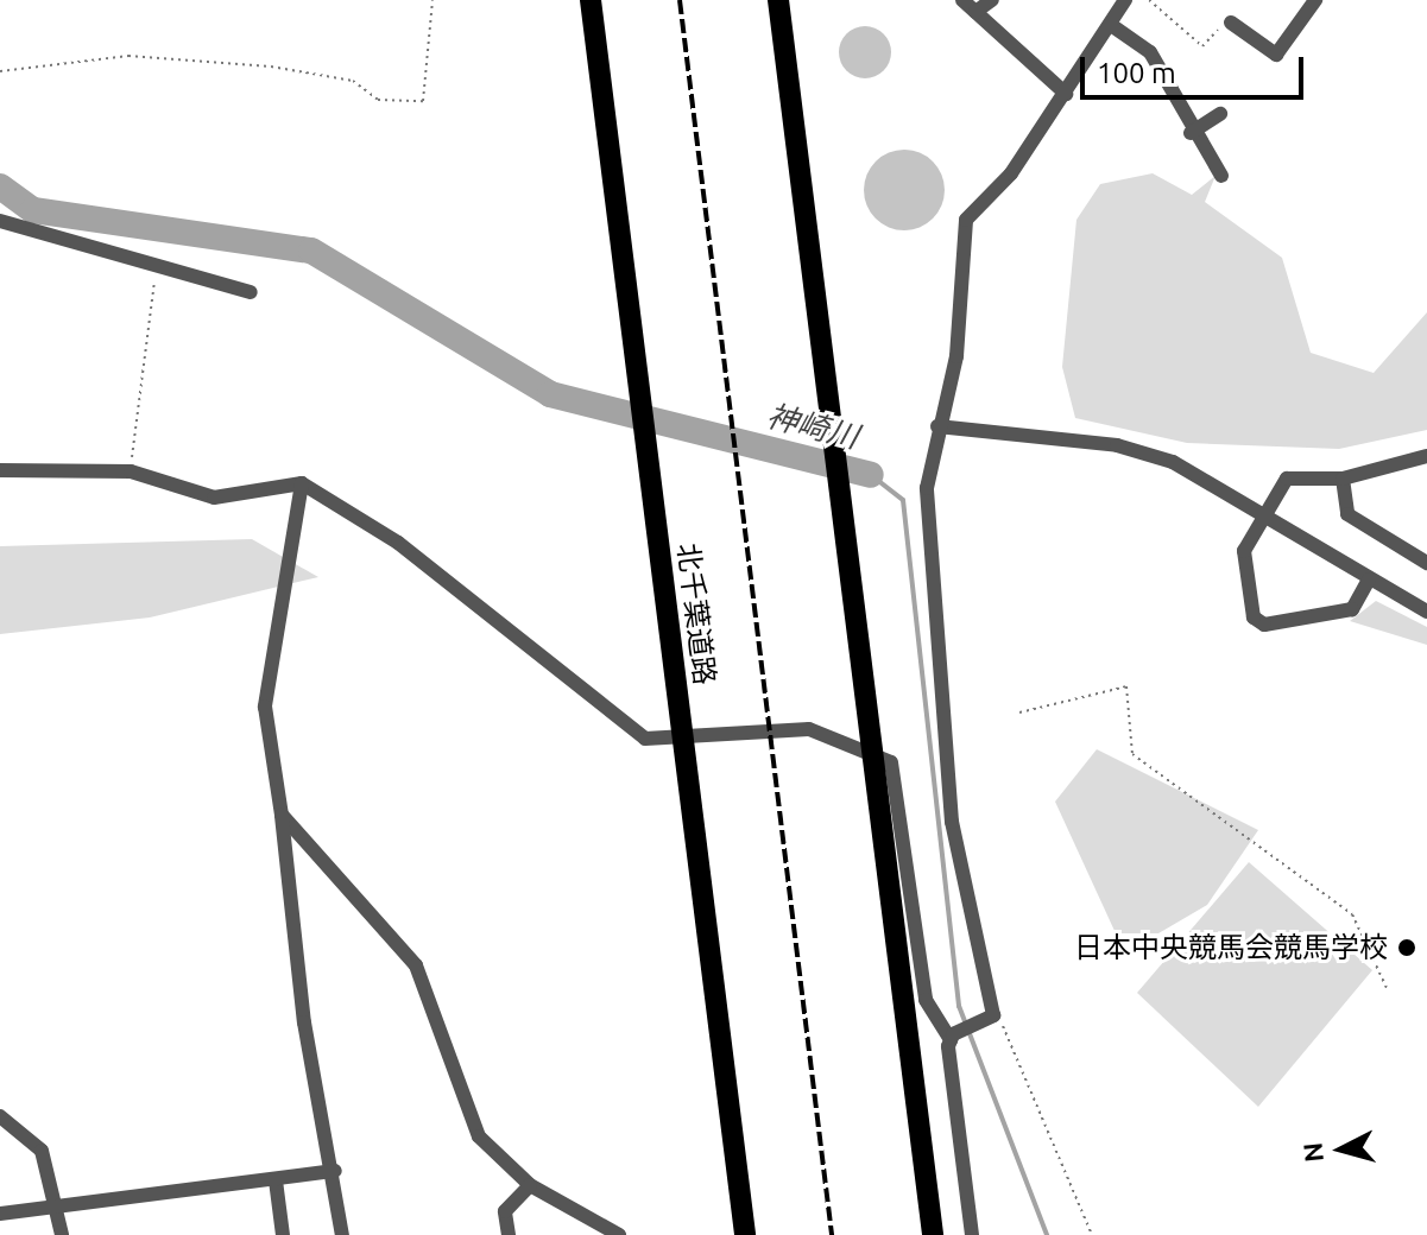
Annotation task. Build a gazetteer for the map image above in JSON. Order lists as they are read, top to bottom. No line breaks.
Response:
{"streets":{"highway":["北千葉道路"]},"water":["神崎川"],"places":["日本中央競馬会競馬学校"],"scale_bar":"100 m","north":"left"}
